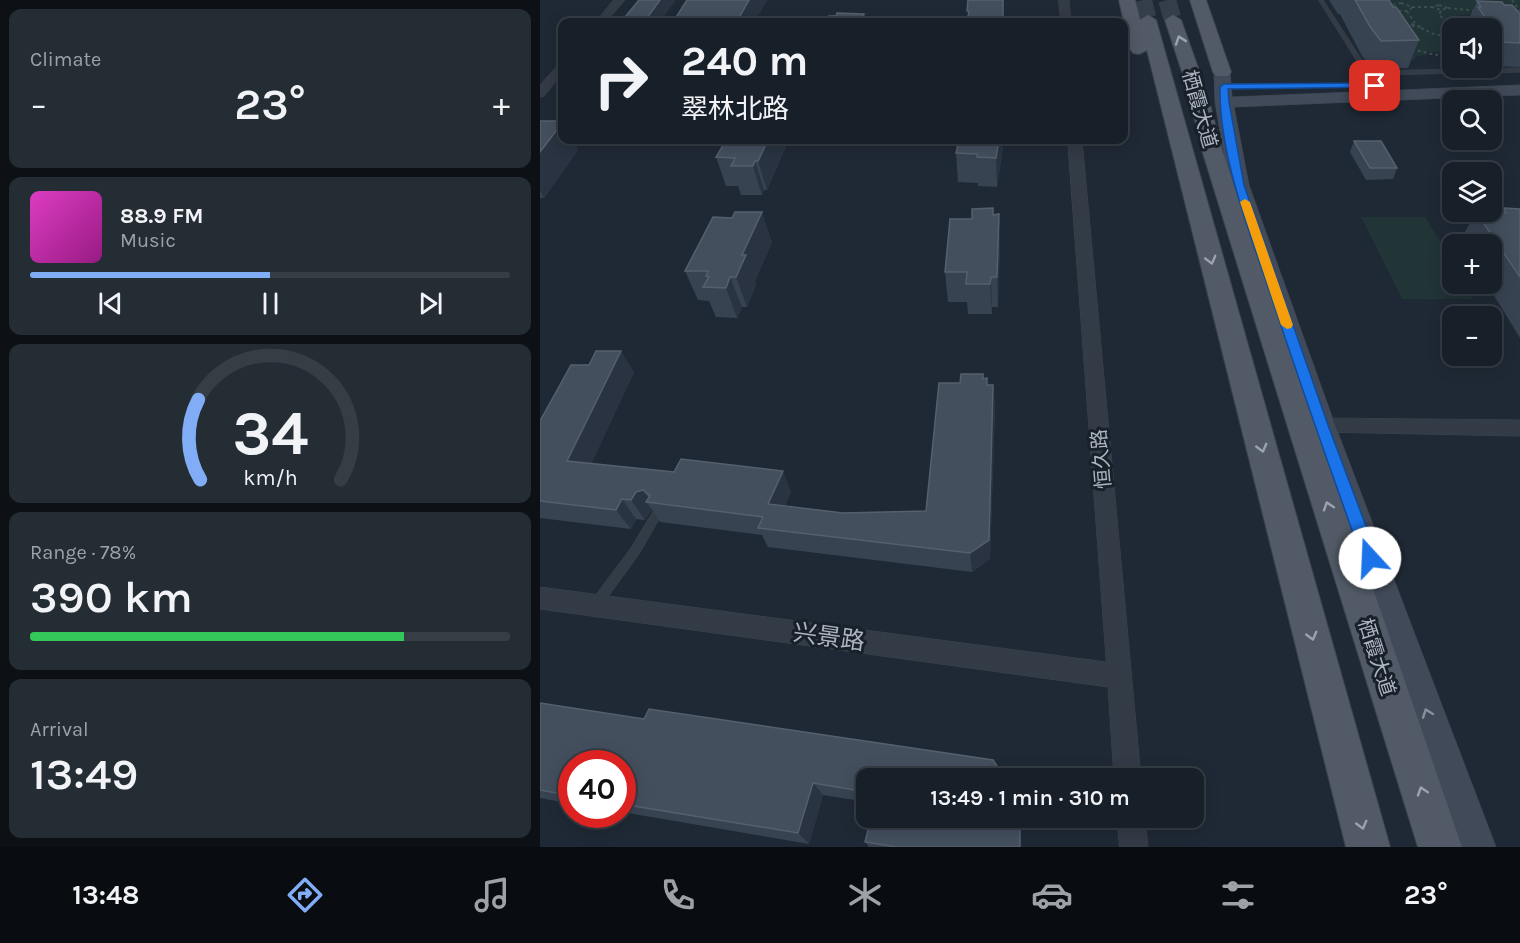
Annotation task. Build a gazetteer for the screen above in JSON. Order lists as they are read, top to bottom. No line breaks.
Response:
{"streets":{"main road":["栖霞大道"],"street":["恒久路","兴景路"]},"crossings":[["恒久路","兴景路"]],"page":{"tile":["Climate",["Range · 78%","390 km"],["Arrival","13:49"]],"map_buttons":["+","−"],"turn":["240 m","翠林北路"],"heat":["−","23°","+"],"song":["88.9 FM","Music"],"limit":"40","trip":"13:49 · 1 min · 310 m","tabs":["13:48","23°"],"gauge":["34","km/h"]}}
